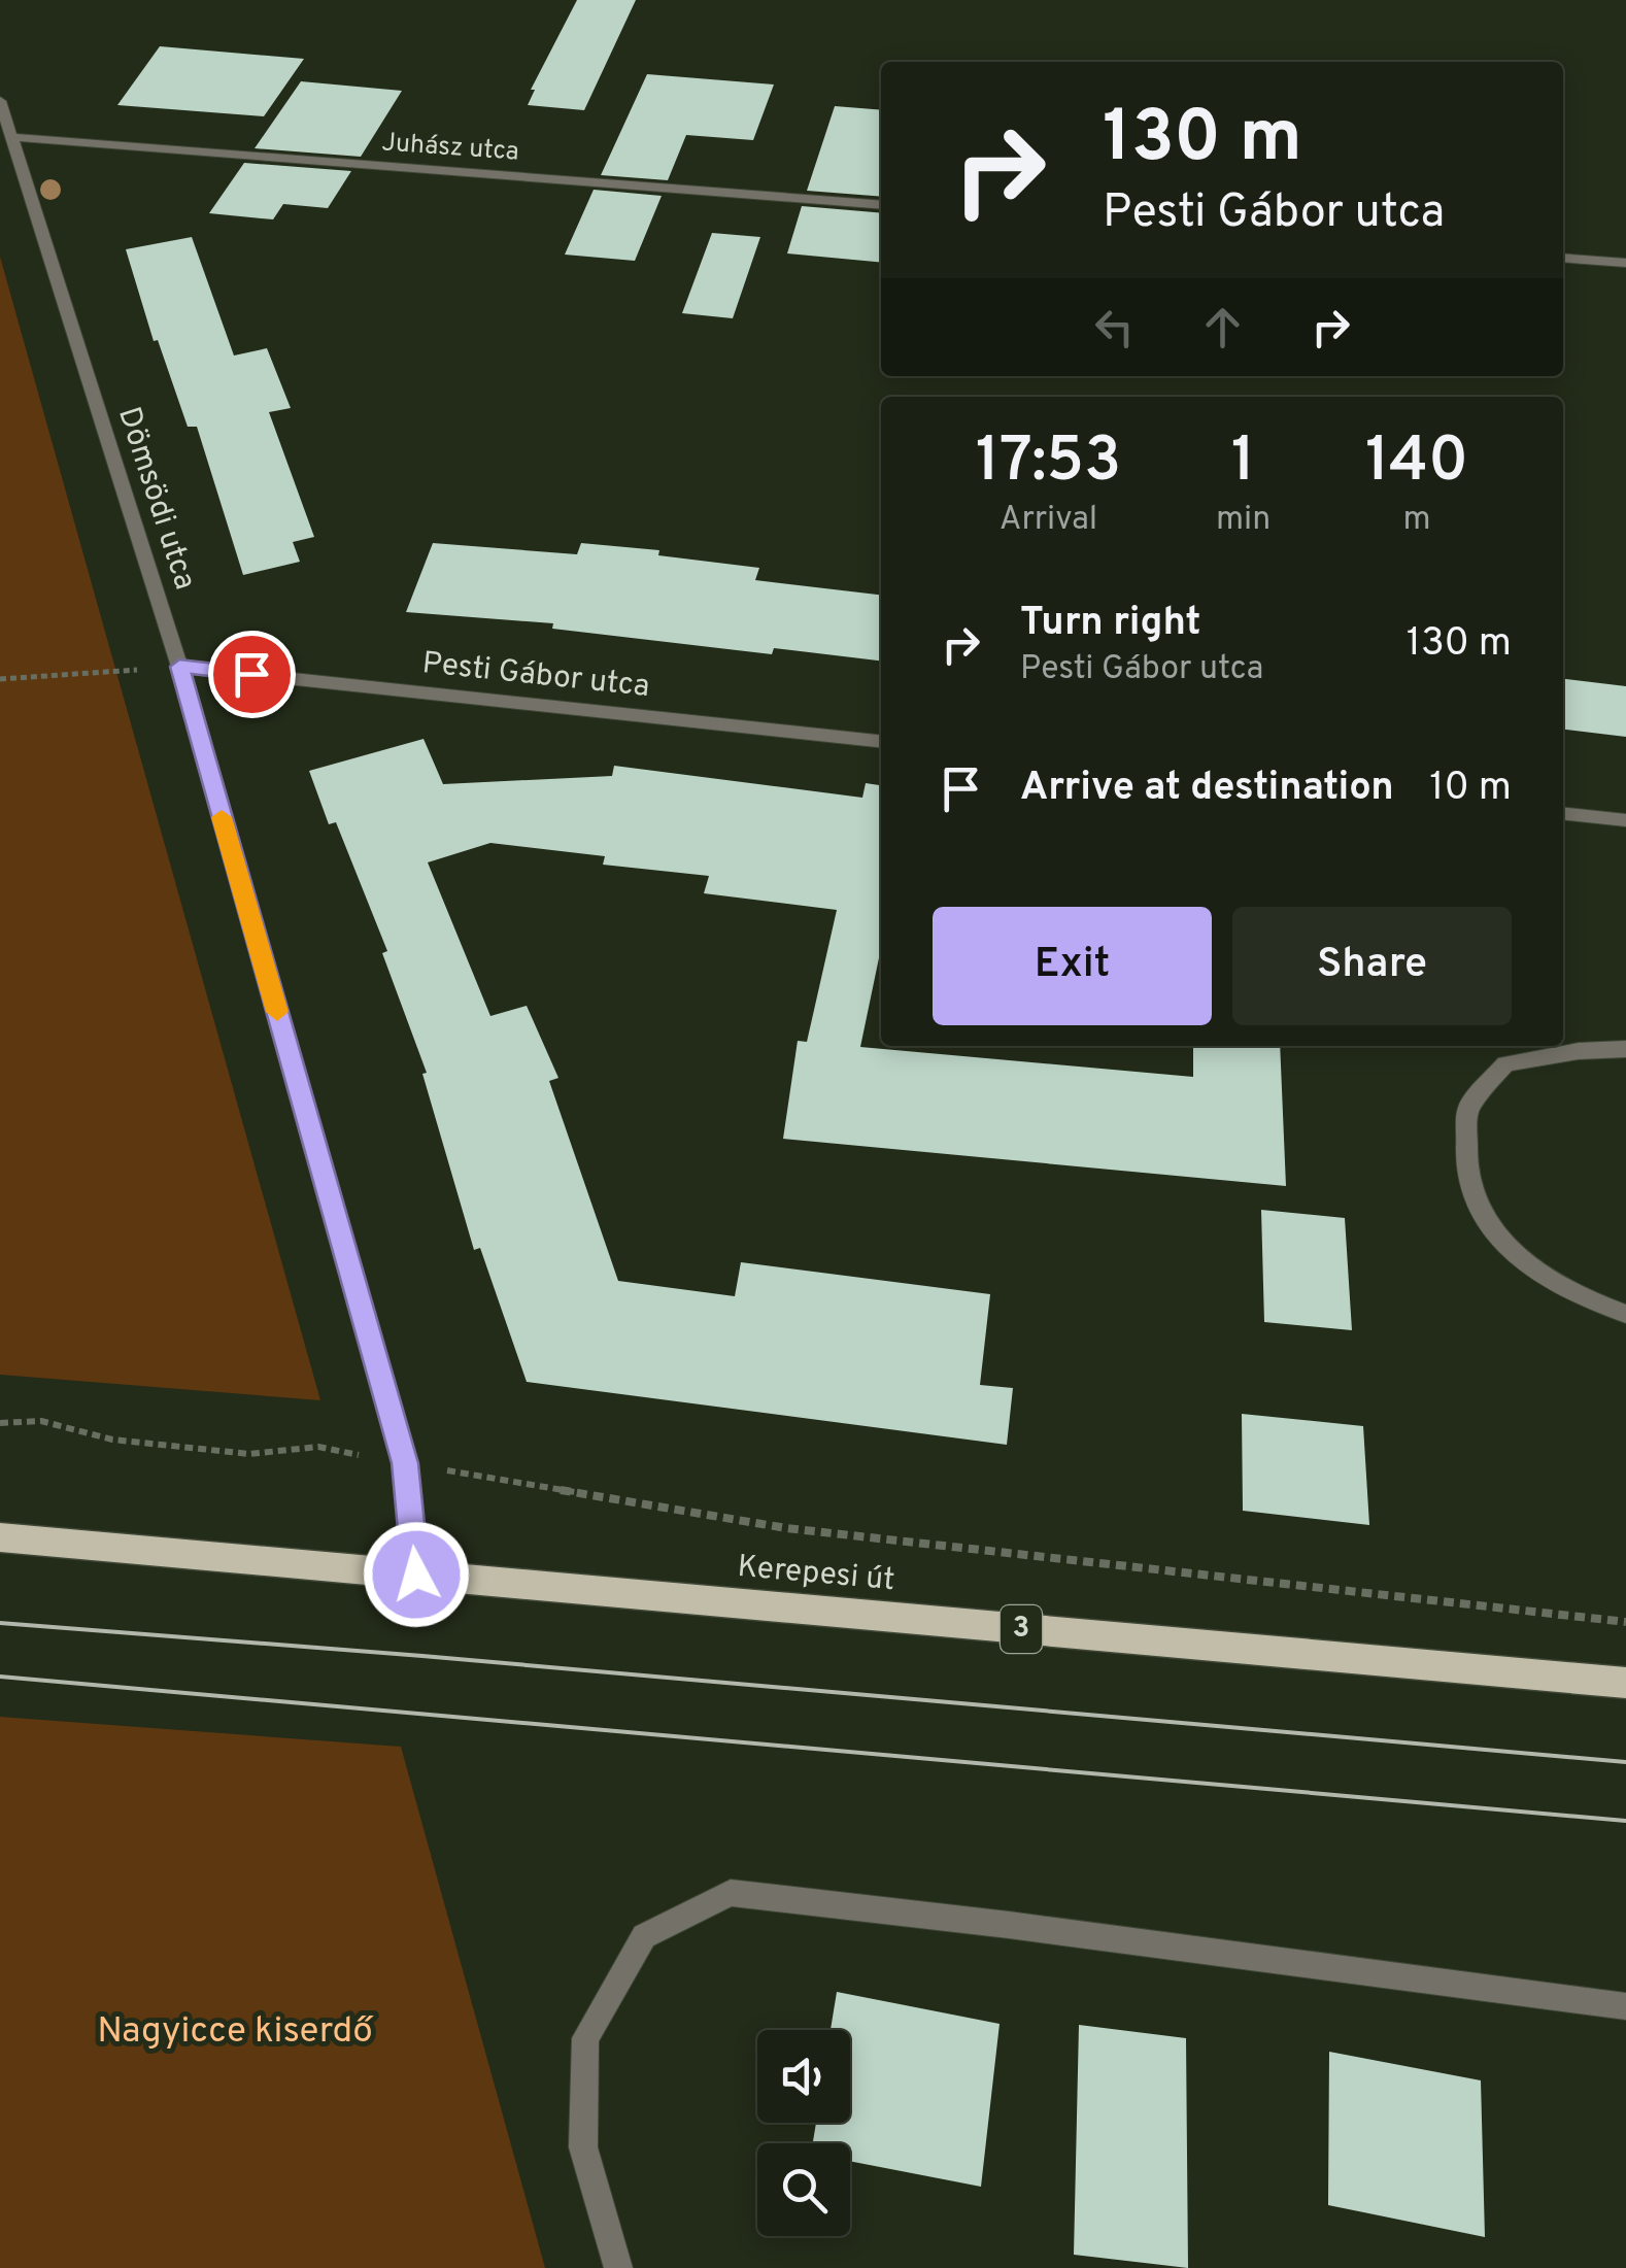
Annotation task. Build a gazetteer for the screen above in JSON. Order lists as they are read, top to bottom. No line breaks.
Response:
{"streets":{"main road":["Kerepesi út","3"],"street":["Juhász utca","Dömsödi utca","Pesti Gábor utca"]},"crossings":[["Juhász utca","Dömsödi utca"],["Dömsödi utca","Pesti Gábor utca"],["Dömsödi utca","Kerepesi út"]],"parks":["Nagyicce kiserdő"],"page":{"turn":["130 m","Pesti Gábor utca"],"eta":["17:53","Arrival","1","min","140","m"],"list":[{"name":"Turn right","note":"Pesti Gábor utca","value":"130 m"},{"name":"Arrive at destination","value":"10 m"}],"buttons":["Exit","Share"]}}
